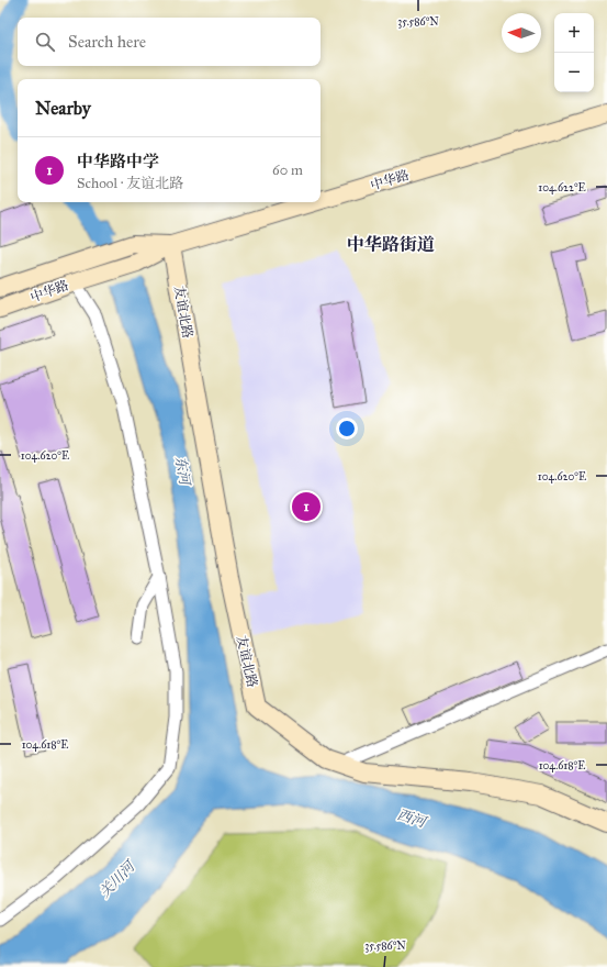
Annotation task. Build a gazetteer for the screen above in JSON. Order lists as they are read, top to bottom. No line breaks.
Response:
{"streets":{"street":["中华路","友谊北路"]},"crossings":[["中华路","友谊北路"]],"districts":["中华路街道"],"water":["东河","西河","关川河"],"north":"left","page":{"map_buttons":["+","−"],"search":"Search here","heading":"Nearby","list":[{"mark":"1","name":"中华路中学","note":"School · 友谊北路","value":"60 m"}],"pins":"1"},"coordinates":["35.586°N","104.622°E","104.620°E","104.618°E"]}
